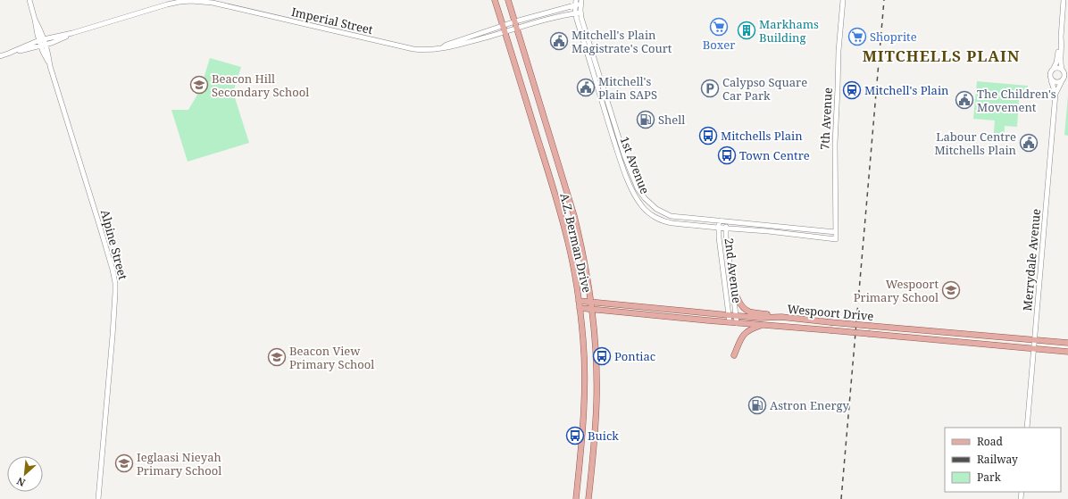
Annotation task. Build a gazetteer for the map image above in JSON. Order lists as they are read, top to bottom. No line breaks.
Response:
{"streets":{"main road":["A.Z. Berman Drive","Wespoort Drive"],"street":["Imperial Street","7th Avenue","1st Avenue","Alpine Street","Merrydale Avenue","2nd Avenue"]},"crossings":[["Imperial Street","1st Avenue"],["Imperial Street","A.Z. Berman Drive"],["Imperial Street","Alpine Street"],["7th Avenue","1st Avenue"],["1st Avenue","2nd Avenue"],["A.Z. Berman Drive","Wespoort Drive"],["Merrydale Avenue","Wespoort Drive"],["2nd Avenue","Wespoort Drive"]],"districts":["MITCHELLS PLAIN"],"places":{"supermarket":["Boxer","Shoprite"],"building":["Markhams Building"],"public building":["Mitchell's Plain Magistrate's Court","Mitchell's Plain SAPS","The Children's Movement","Labour Centre Mitchells Plain"],"school or university":["Beacon Hill Secondary School","Wespoort Primary School","Beacon View Primary School","Ieglaasi Nieyah Primary School"],"parking":["Calypso Square Car Park"],"station":["Mitchell's Plain"],"fuel station":["Shell","Astron Energy"],"bus stop":["Mitchells Plain","Town Centre","Pontiac","Buick"]},"legend":["Road","Railway","Park"],"north":"bottom left"}
